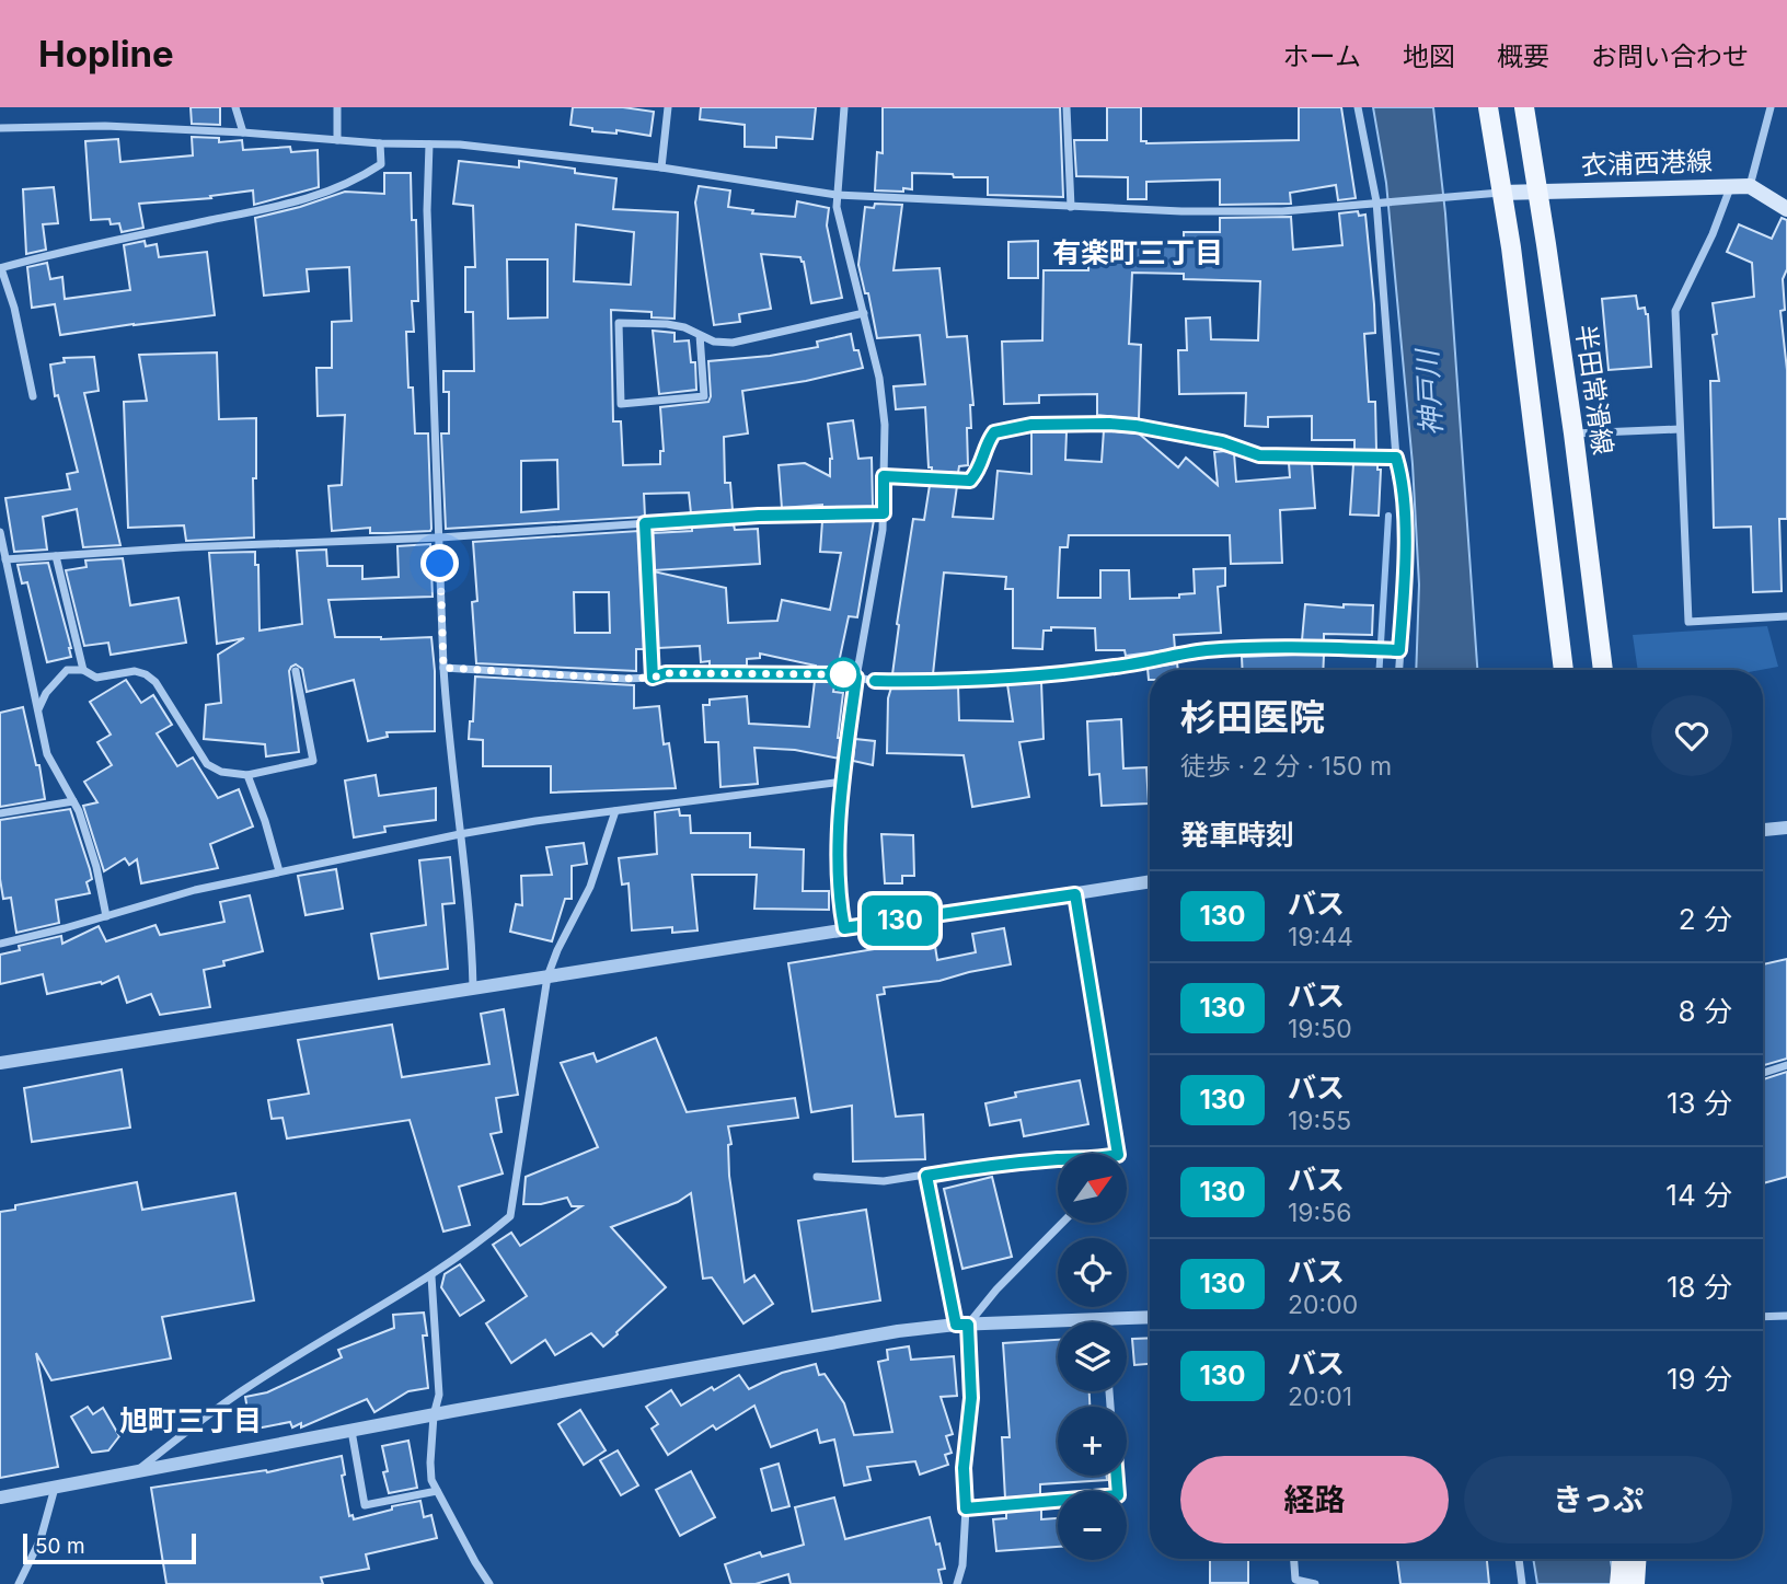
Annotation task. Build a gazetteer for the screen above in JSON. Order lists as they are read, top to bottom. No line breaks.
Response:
{"streets":{"main road":["衣浦西港線","半田常滑線"]},"crossings":[["衣浦西港線","半田常滑線"]],"districts":["有楽町三丁目","旭町三丁目"],"water":["神戸川"],"lines":["bus line 130"],"scale_bar":"50 m","north":"top right","page":{"header":"Hopline","nav":["ホーム","地図","概要","お問い合わせ"],"on_map":"130","heading":[["杉田医院","徒歩 · 2 分 · 150 m"],"発車時刻"],"list":[{"mark":"130","name":"バス","note":"19:44","value":"2 分"},{"mark":"130","name":"バス","note":"19:50","value":"8 分"},{"mark":"130","name":"バス","note":"19:55","value":"13 分"},{"mark":"130","name":"バス","note":"19:56","value":"14 分"},{"mark":"130","name":"バス","note":"20:00","value":"18 分"},{"mark":"130","name":"バス","note":"20:01","value":"19 分"}],"map_buttons":["+","−"],"buttons":["経路","きっぷ"],"scale":"50 m"}}
